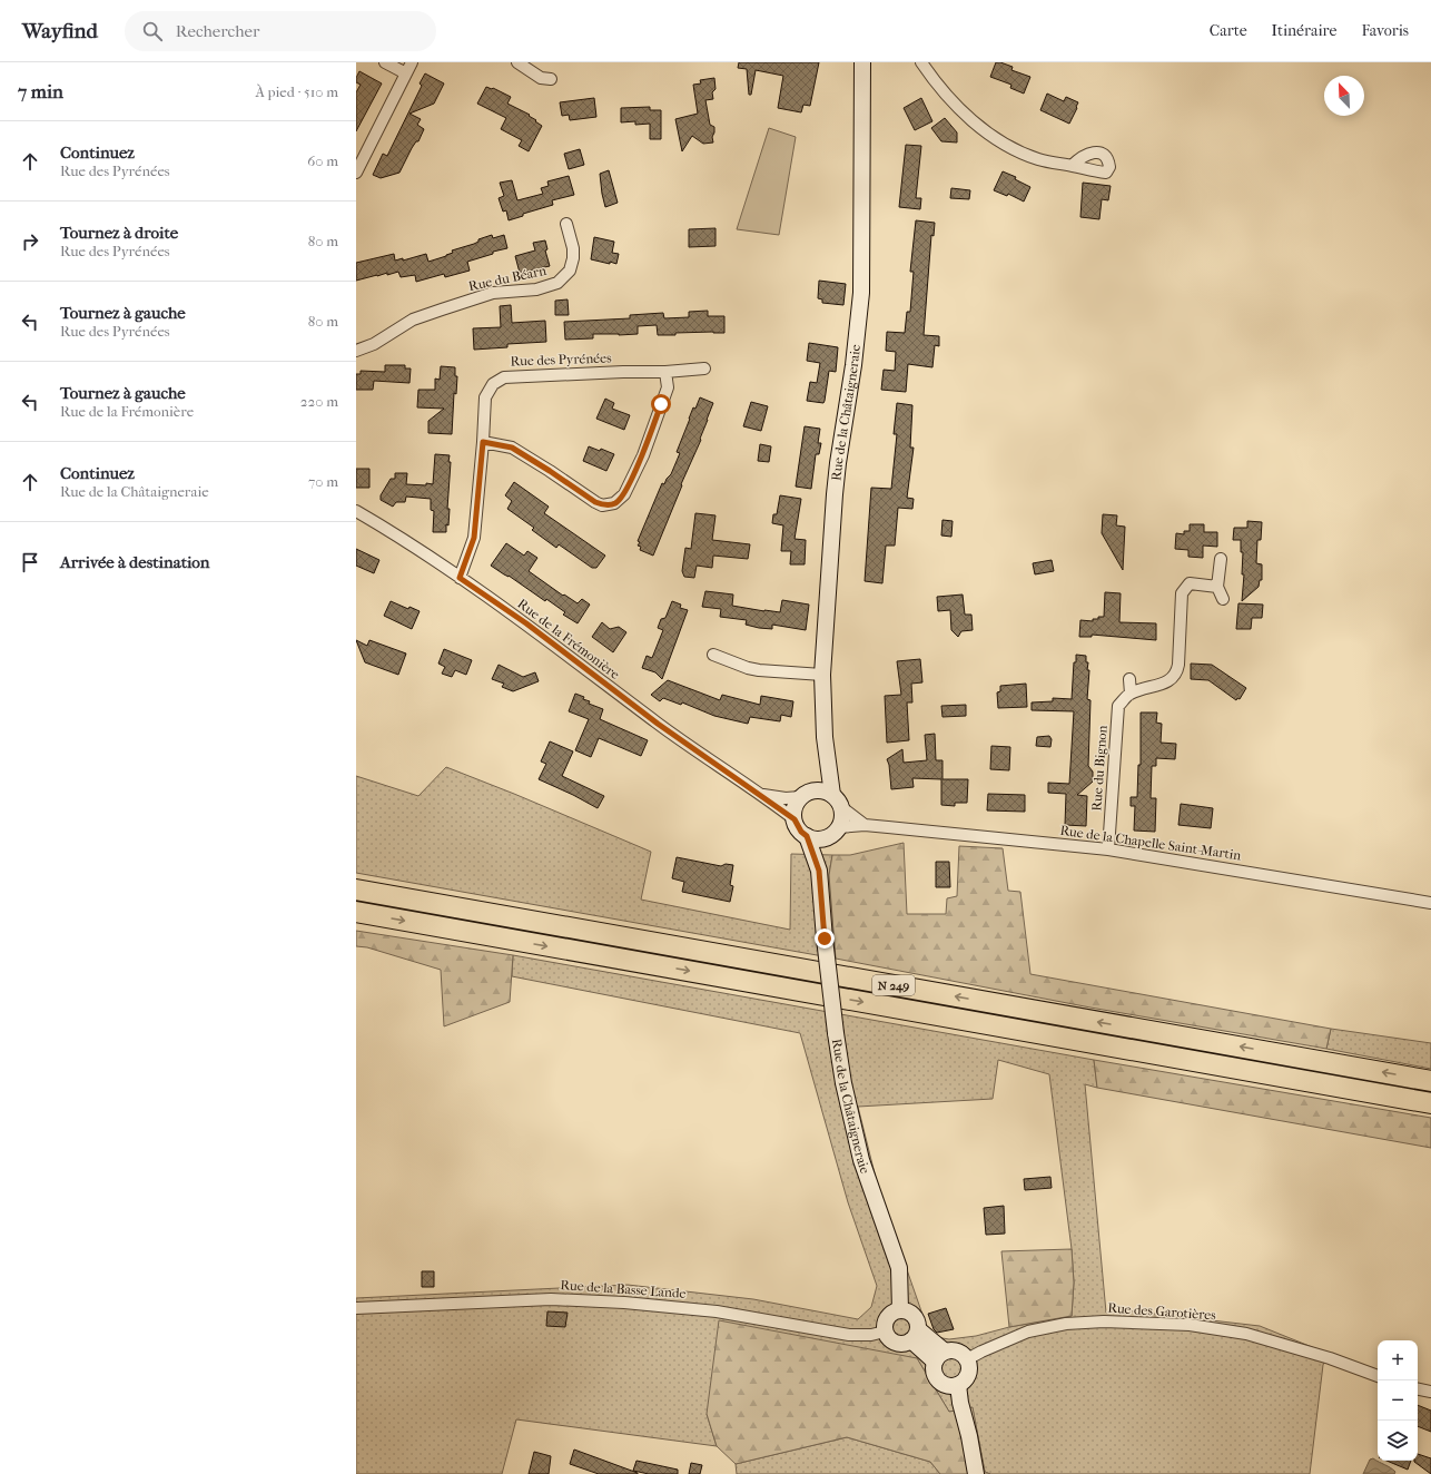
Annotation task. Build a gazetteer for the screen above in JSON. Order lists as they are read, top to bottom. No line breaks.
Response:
{"streets":{"highway":["N 249"],"street":["Rue du Béarn","Rue des Pyrénées","Rue de la Châtaigneraie","Rue de la Frémonière","Rue du Bignon","Rue de la Chapelle Saint-Martin","Rue de la Basse Lande","Rue des Garotières"]},"crossings":[["Rue des Pyrénées","Rue de la Frémonière"],["Rue de la Châtaigneraie","Rue de la Frémonière"],["Rue de la Châtaigneraie","Rue de la Chapelle Saint-Martin"],["Rue de la Châtaigneraie","Rue de la Basse Lande"],["Rue de la Frémonière","Rue de la Chapelle Saint-Martin"],["Rue du Bignon","Rue de la Chapelle Saint-Martin"]],"north":"top left","page":{"header":"Wayfind","search":"Rechercher","nav":["Carte","Itinéraire","Favoris"],"heading":["7 min","À pied · 510 m"],"list":[["Continuez","Rue des Pyrénées","60 m"],["Tournez à droite","Rue des Pyrénées","80 m"],["Tournez à gauche","Rue des Pyrénées","80 m"],["Tournez à gauche","Rue de la Frémonière","220 m"],["Continuez","Rue de la Châtaigneraie","70 m"],"Arrivée à destination"],"map_buttons":["+","−"]}}
